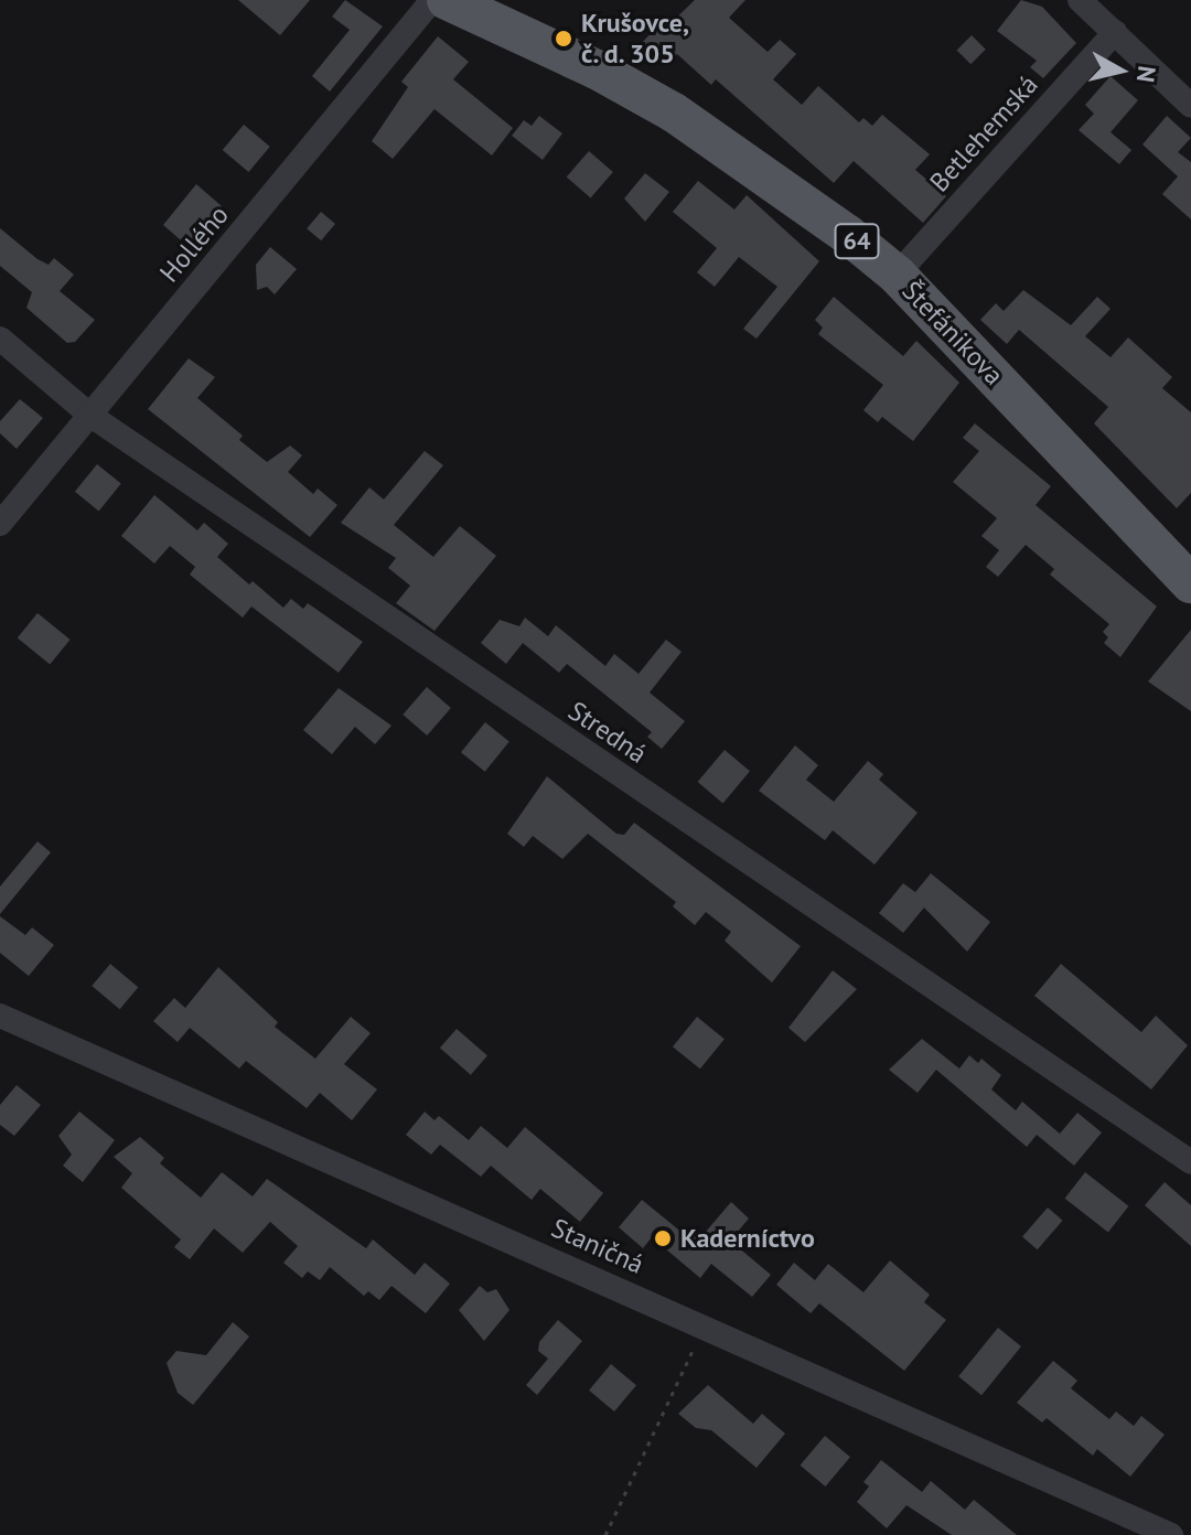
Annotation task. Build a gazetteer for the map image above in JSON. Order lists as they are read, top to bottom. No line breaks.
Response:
{"streets":{"main road":["64","Štefánikova"],"street":["Betlehemská","Hollého","Stredná","Staničná"]},"crossings":[["Betlehemská","Štefánikova"],["Hollého","Stredná"]],"places":["Krušovce, č. d. 305","Kaderníctvo"],"north":"right"}
